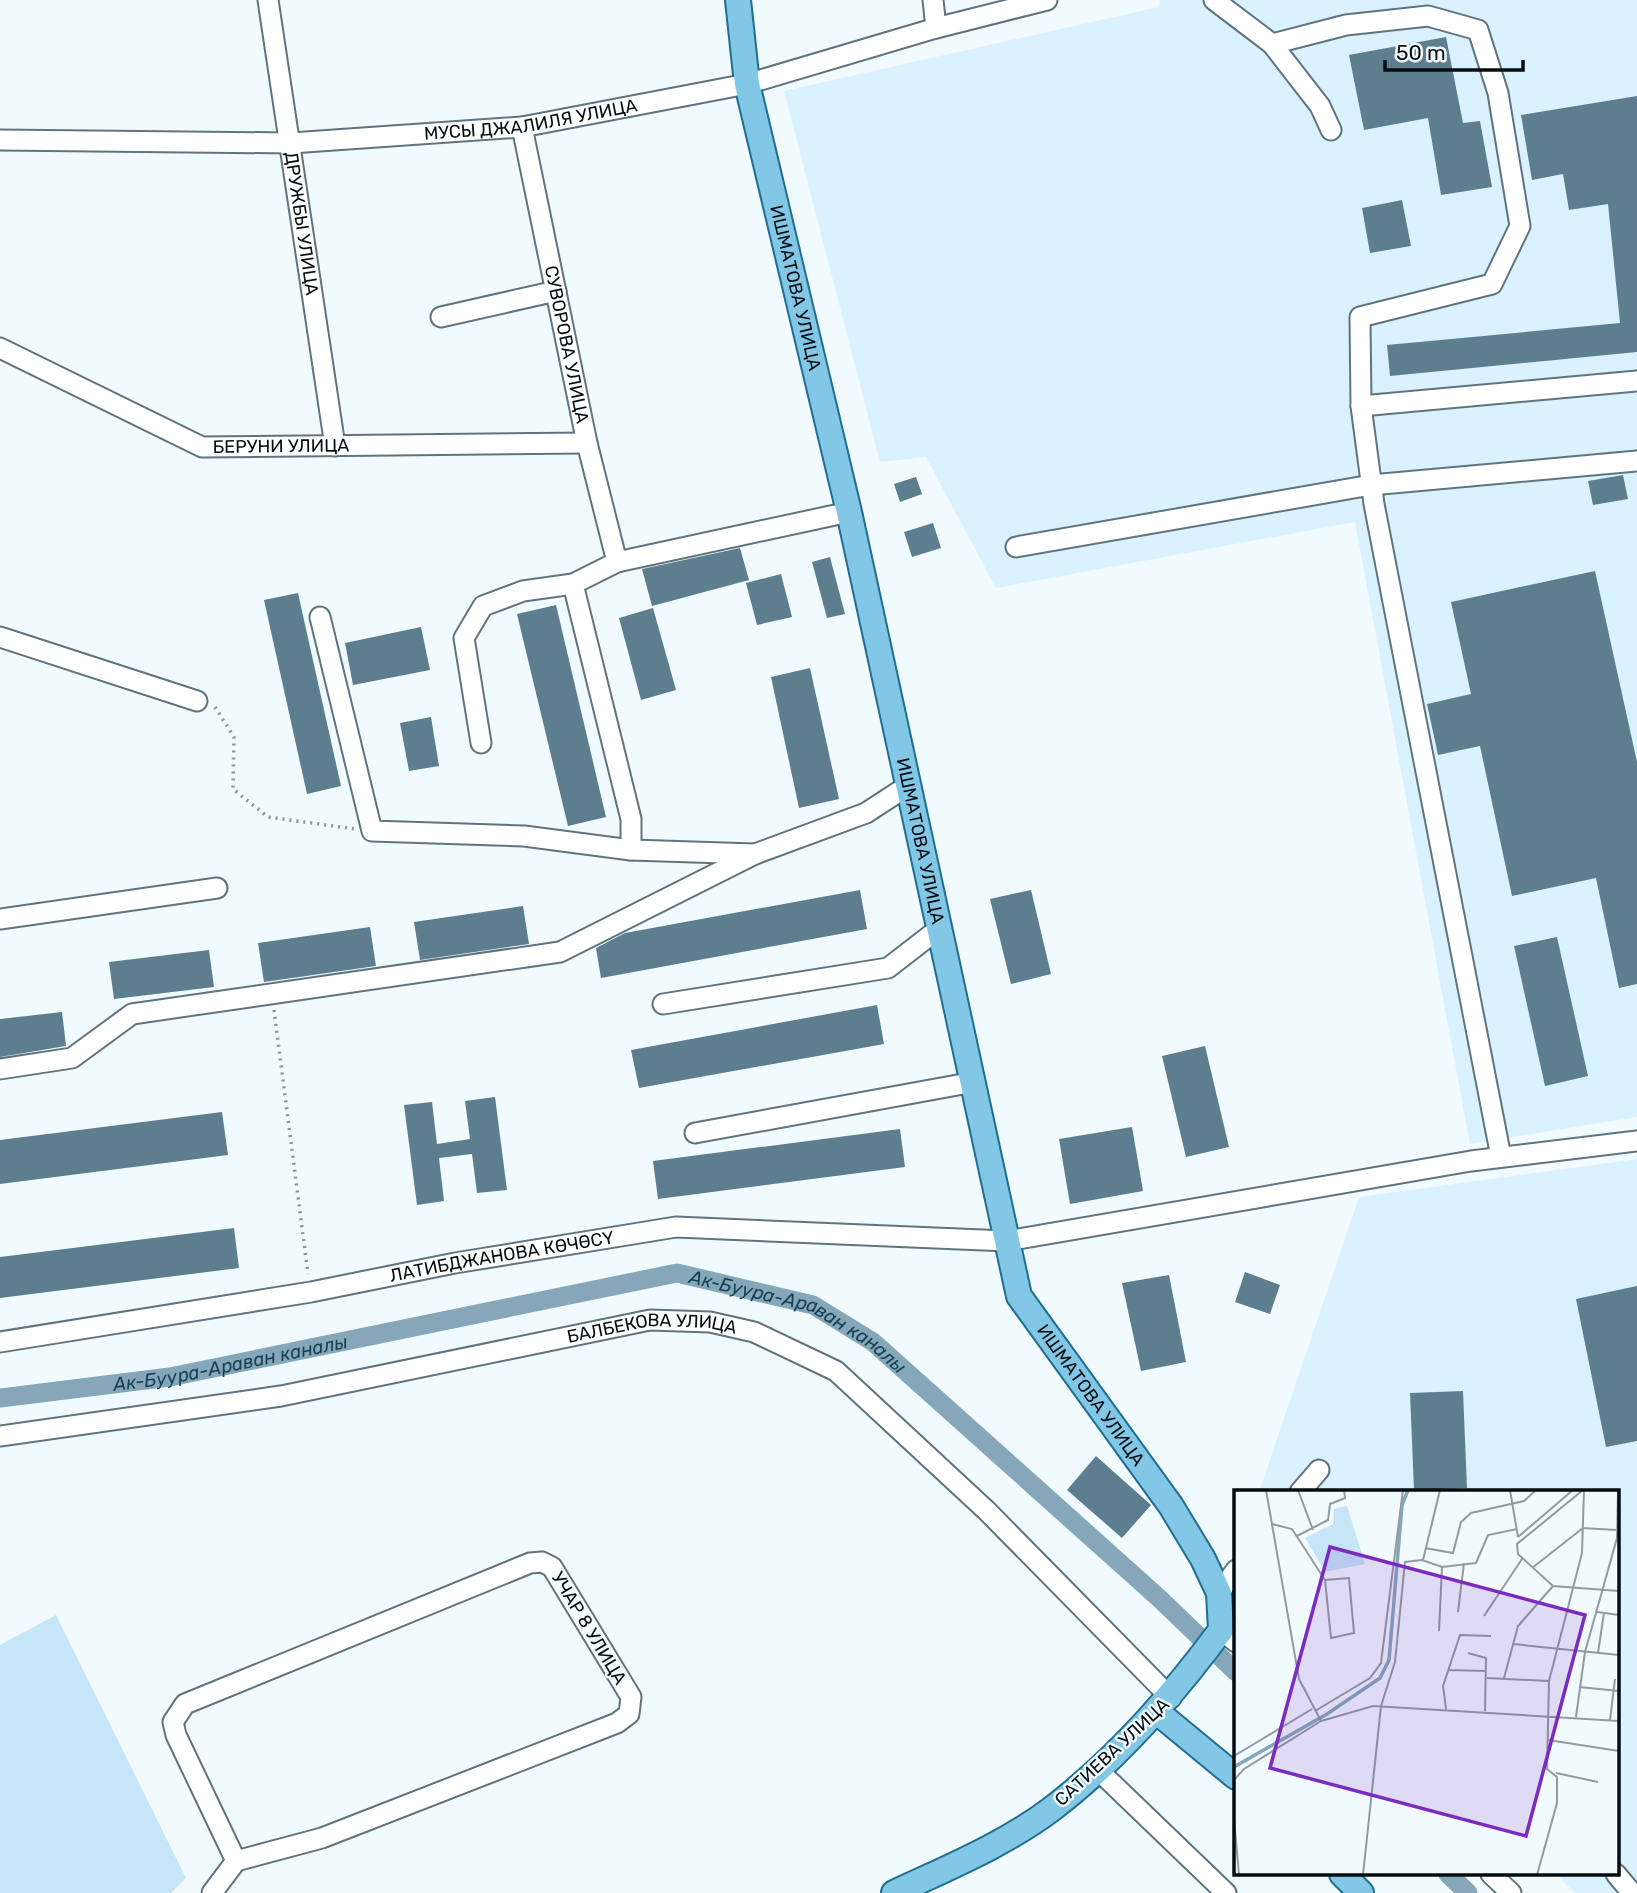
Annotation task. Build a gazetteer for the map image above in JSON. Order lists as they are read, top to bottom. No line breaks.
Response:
{"streets":{"main road":["ИШМАТОВА УЛИЦА","САТИЕВА УЛИЦА"],"street":["МУСЫ ДЖАЛИЛЯ УЛИЦА","ДРУЖБЫ УЛИЦА","СУВОРОВА УЛИЦА","БЕРУНИ УЛИЦА","ЛАТИБДЖАНОВА КӨЧӨСҮ","БАЛБЕКОВА УЛИЦА","УЧАР 8 УЛИЦА"]},"crossings":[["МУСЫ ДЖАЛИЛЯ УЛИЦА","ДРУЖБЫ УЛИЦА"],["МУСЫ ДЖАЛИЛЯ УЛИЦА","ИШМАТОВА УЛИЦА"],["МУСЫ ДЖАЛИЛЯ УЛИЦА","СУВОРОВА УЛИЦА"],["ДРУЖБЫ УЛИЦА","БЕРУНИ УЛИЦА"],["ИШМАТОВА УЛИЦА","ЛАТИБДЖАНОВА КӨЧӨСҮ"],["ИШМАТОВА УЛИЦА","САТИЕВА УЛИЦА"],["СУВОРОВА УЛИЦА","БЕРУНИ УЛИЦА"],["БАЛБЕКОВА УЛИЦА","САТИЕВА УЛИЦА"]],"water":["Ак-Буура-Араван каналы"],"scale_bar":"50 m"}
